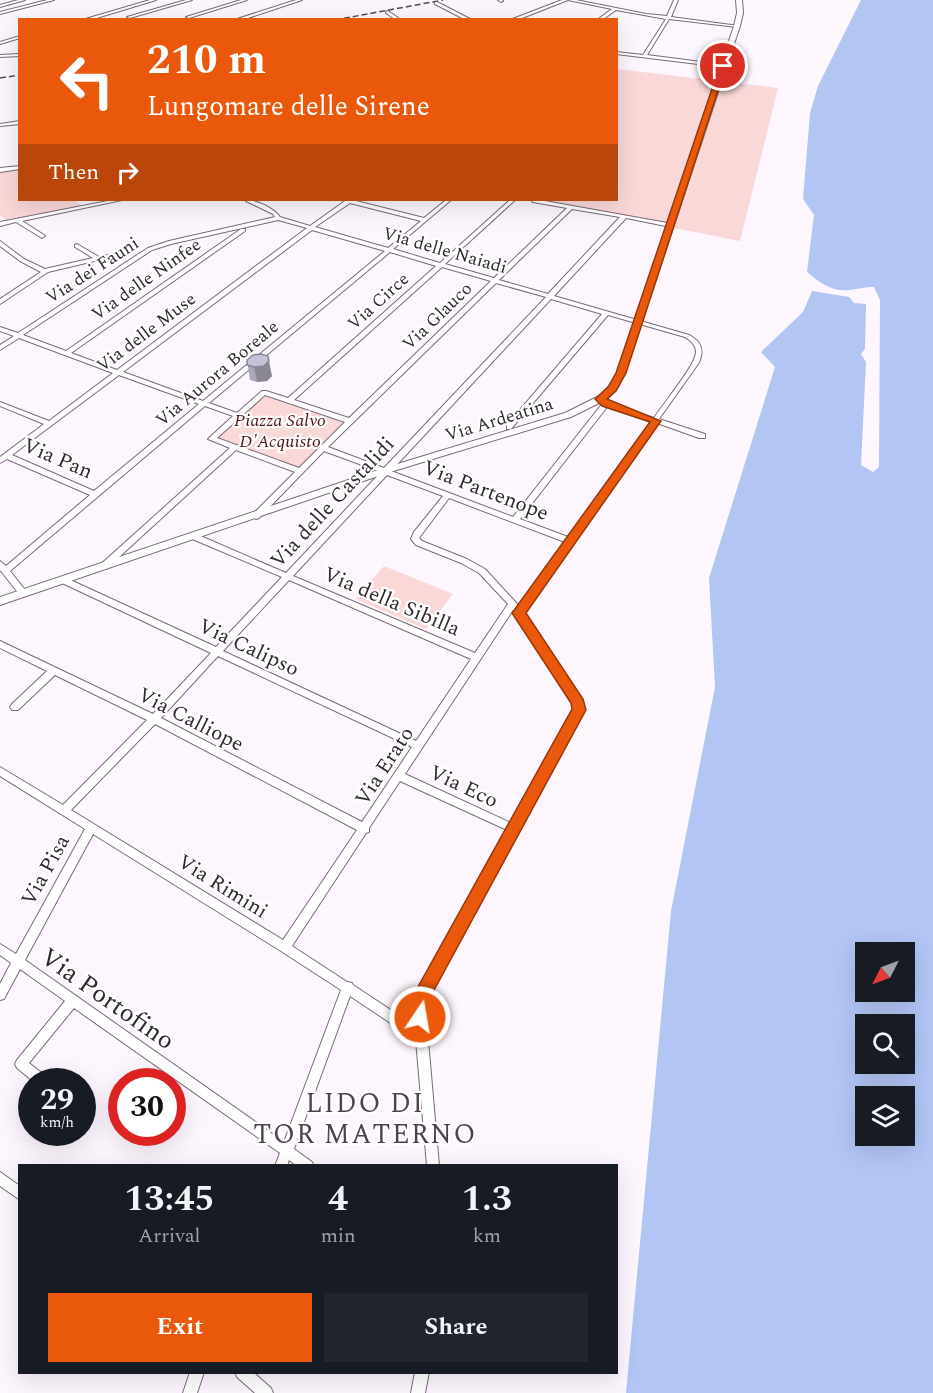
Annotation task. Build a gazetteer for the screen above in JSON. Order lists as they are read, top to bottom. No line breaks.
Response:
{"streets":{"main road":["Via Ardeatina"],"street":["Via delle Naiadi","Via dei Fauni","Via delle Ninfee","Via Circe","Via Glauco","Via delle Muse","Via Aurora Boreale","Via Pan","Via Partenope","Via delle Castalidi","Via della Sibilla","Via Calipso","Via Calliope","Via Erato","Via Eco","Via Pisa","Via Rimini","Via Portofino"]},"crossings":[["Via delle Naiadi","Via dei Fauni"],["Via delle Naiadi","Via Circe"],["Via delle Naiadi","Via Glauco"],["Via delle Naiadi","Via delle Muse"],["Via delle Naiadi","Via Aurora Boreale"],["Via delle Naiadi","Via Ardeatina"],["Via delle Naiadi","Via Partenope"],["Via delle Naiadi","Via delle Castalidi"],["Via delle Muse","Via Pan"],["Via Aurora Boreale","Via Pan"],["Via Ardeatina","Via Partenope"],["Via Ardeatina","Via delle Castalidi"],["Via Ardeatina","Via della Sibilla"],["Via Ardeatina","Via Calipso"],["Via Partenope","Via delle Castalidi"],["Via delle Castalidi","Via della Sibilla"],["Via delle Castalidi","Via Calipso"],["Via delle Castalidi","Via Calliope"],["Via delle Castalidi","Via Rimini"],["Via della Sibilla","Via Erato"],["Via Calipso","Via Erato"],["Via Calliope","Via Erato"],["Via Erato","Via Eco"],["Via Erato","Via Rimini"],["Via Pisa","Via Rimini"],["Via Pisa","Via Portofino"]],"districts":["LIDO DI TOR MATERNO"],"parks":["Piazza Salvo D'Acquisto"],"north":"bottom left","page":{"turn":["210 m","Lungomare delle Sirene"],"then":"Then","speed":"29 km/h","limit":"30","eta":["13:45","Arrival","4","min","1.3","km"],"buttons":["Exit","Share"]}}
